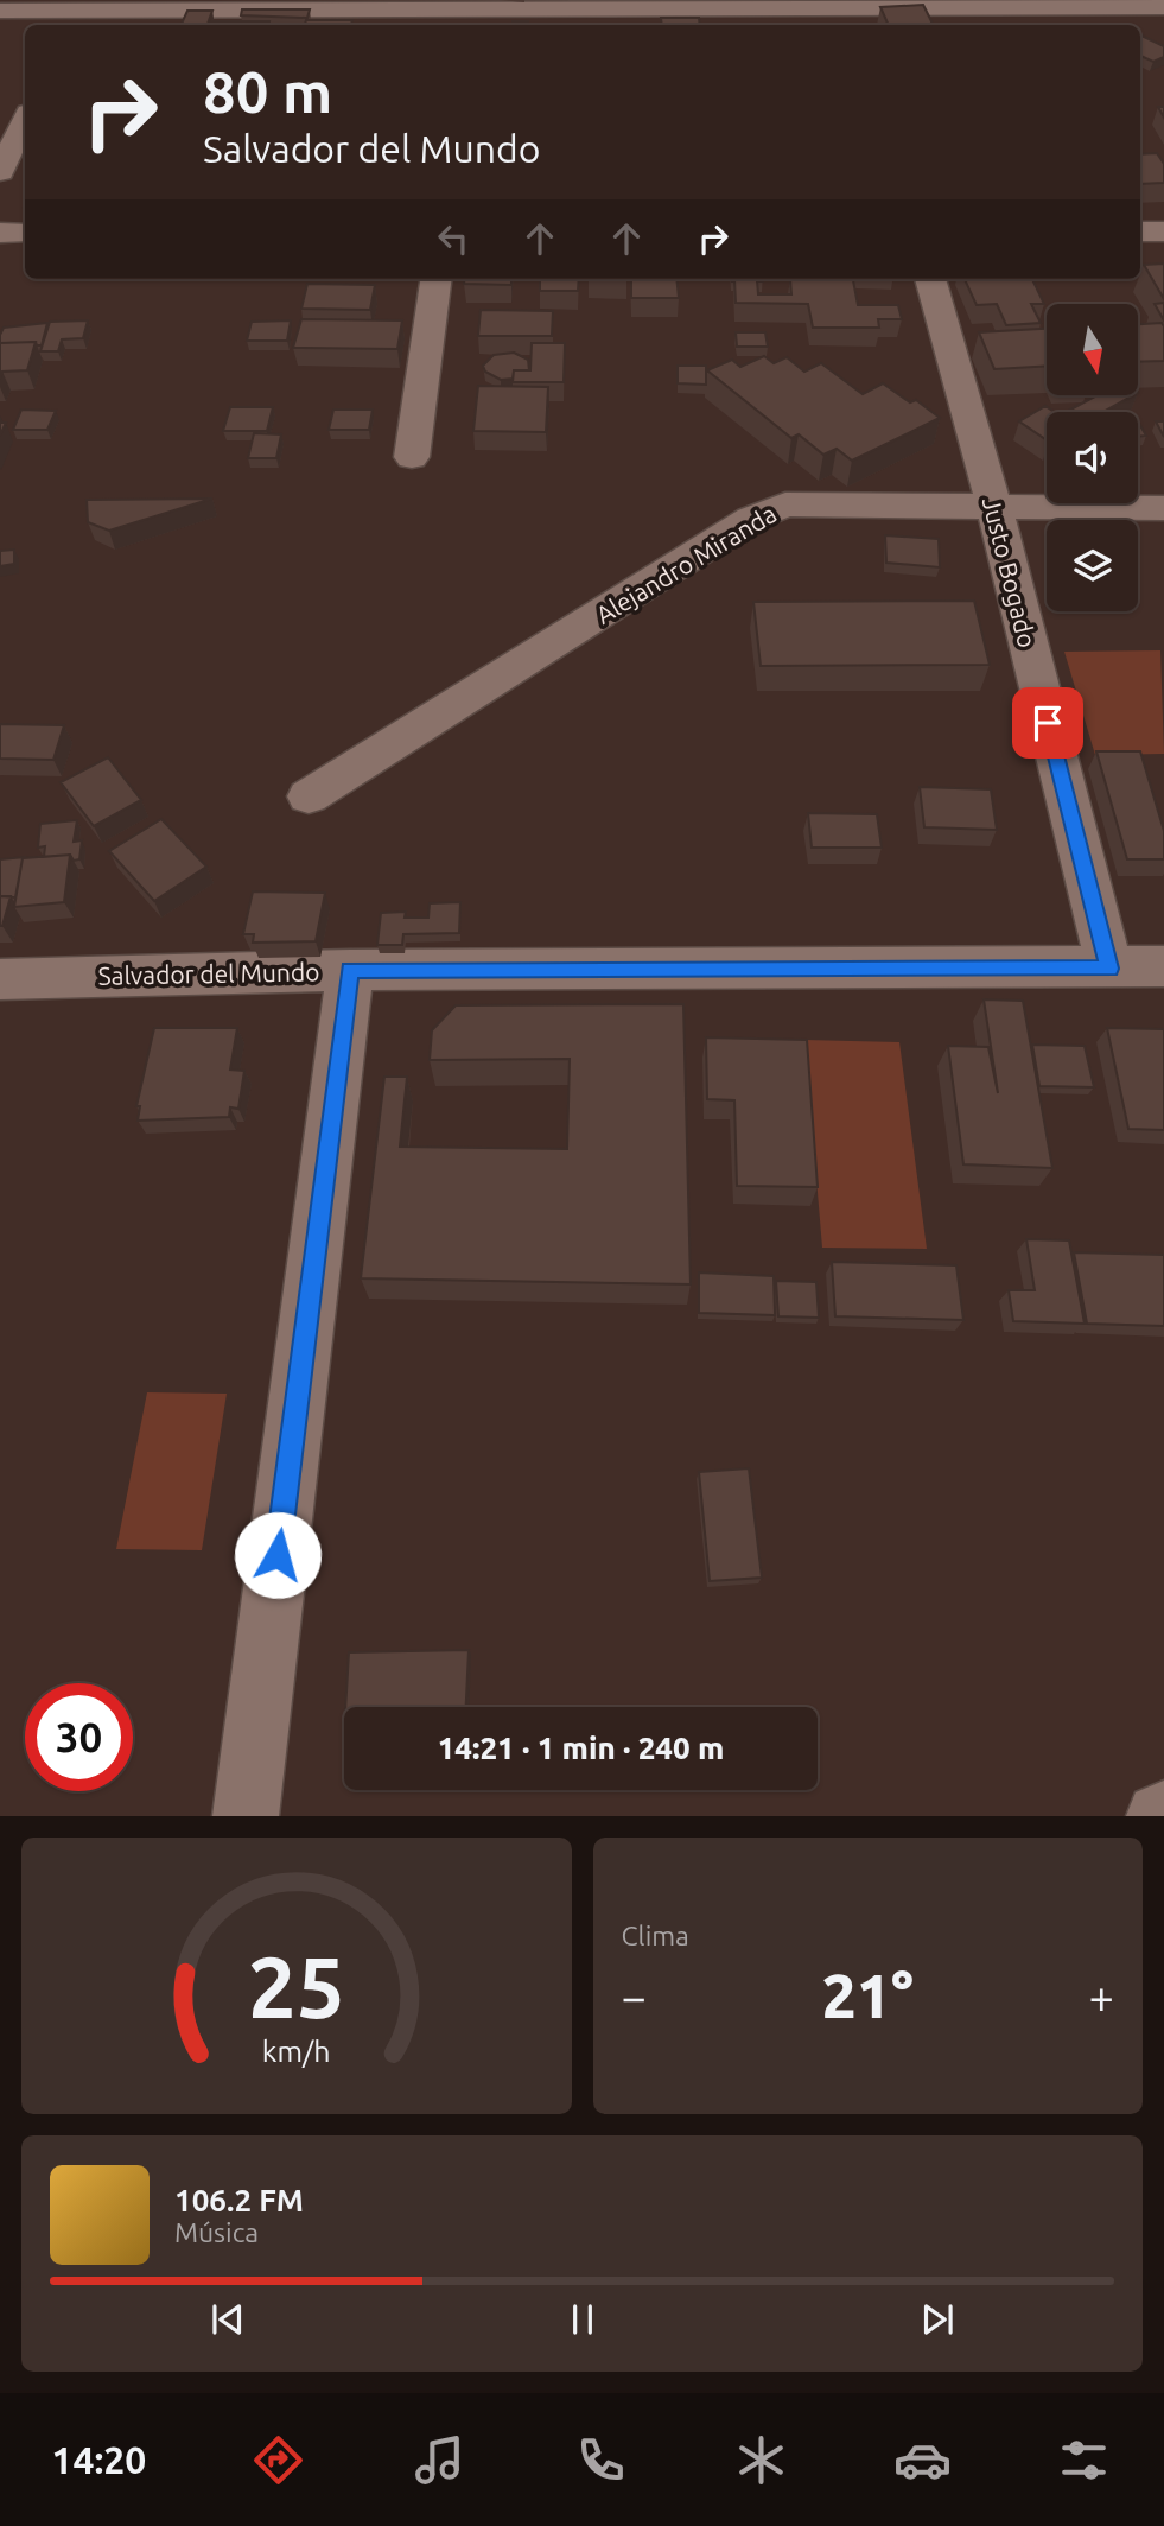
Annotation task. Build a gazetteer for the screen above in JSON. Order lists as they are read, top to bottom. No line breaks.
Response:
{"streets":{"street":["Alejandro Miranda","Justo Bogado","Salvador del Mundo"]},"crossings":[["Alejandro Miranda","Justo Bogado"],["Justo Bogado","Salvador del Mundo"]],"north":"bottom","page":{"turn":["80 m","Salvador del Mundo"],"limit":"30","trip":"14:21 · 1 min · 240 m","tile":"Clima","heat":["−","21°","+"],"song":["106.2 FM","Música"],"tabs":"14:20","gauge":["25","km/h"]}}
